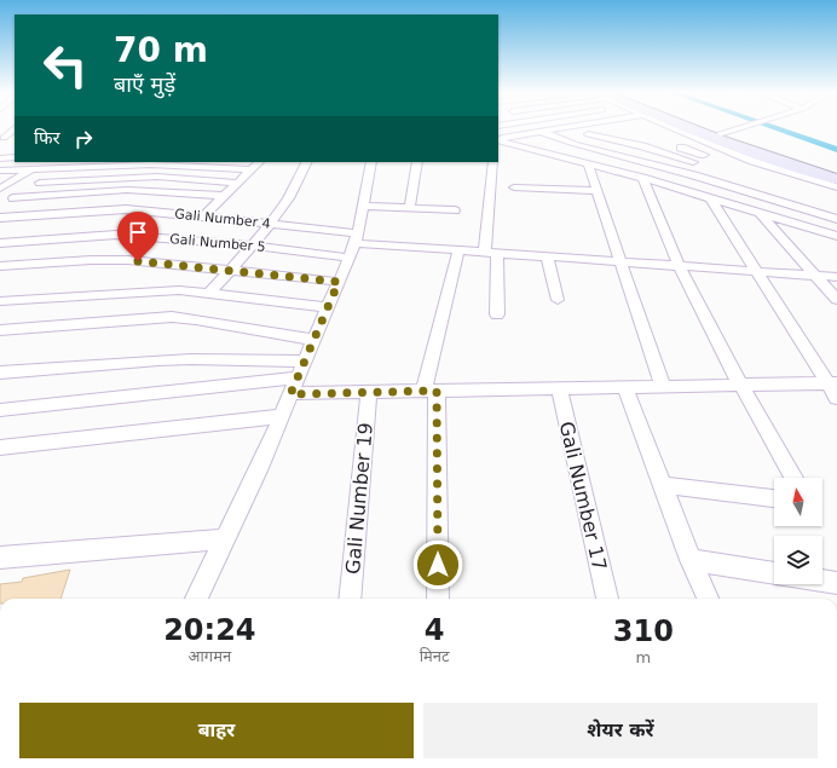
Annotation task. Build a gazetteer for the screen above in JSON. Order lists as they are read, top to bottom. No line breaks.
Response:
{"streets":{"street":["Gali Number 4","Gali Number 5","Gali Number 17","Gali Number 19"]},"crossings":[["Gali Number 4","Gali Number 5"]],"north":"top","page":{"turn":["70 m","बाएँ मुड़ें"],"then":"फिर","eta":["20:24","आगमन","4","मिनट","310","m"],"buttons":["बाहर","शेयर करें"]}}
